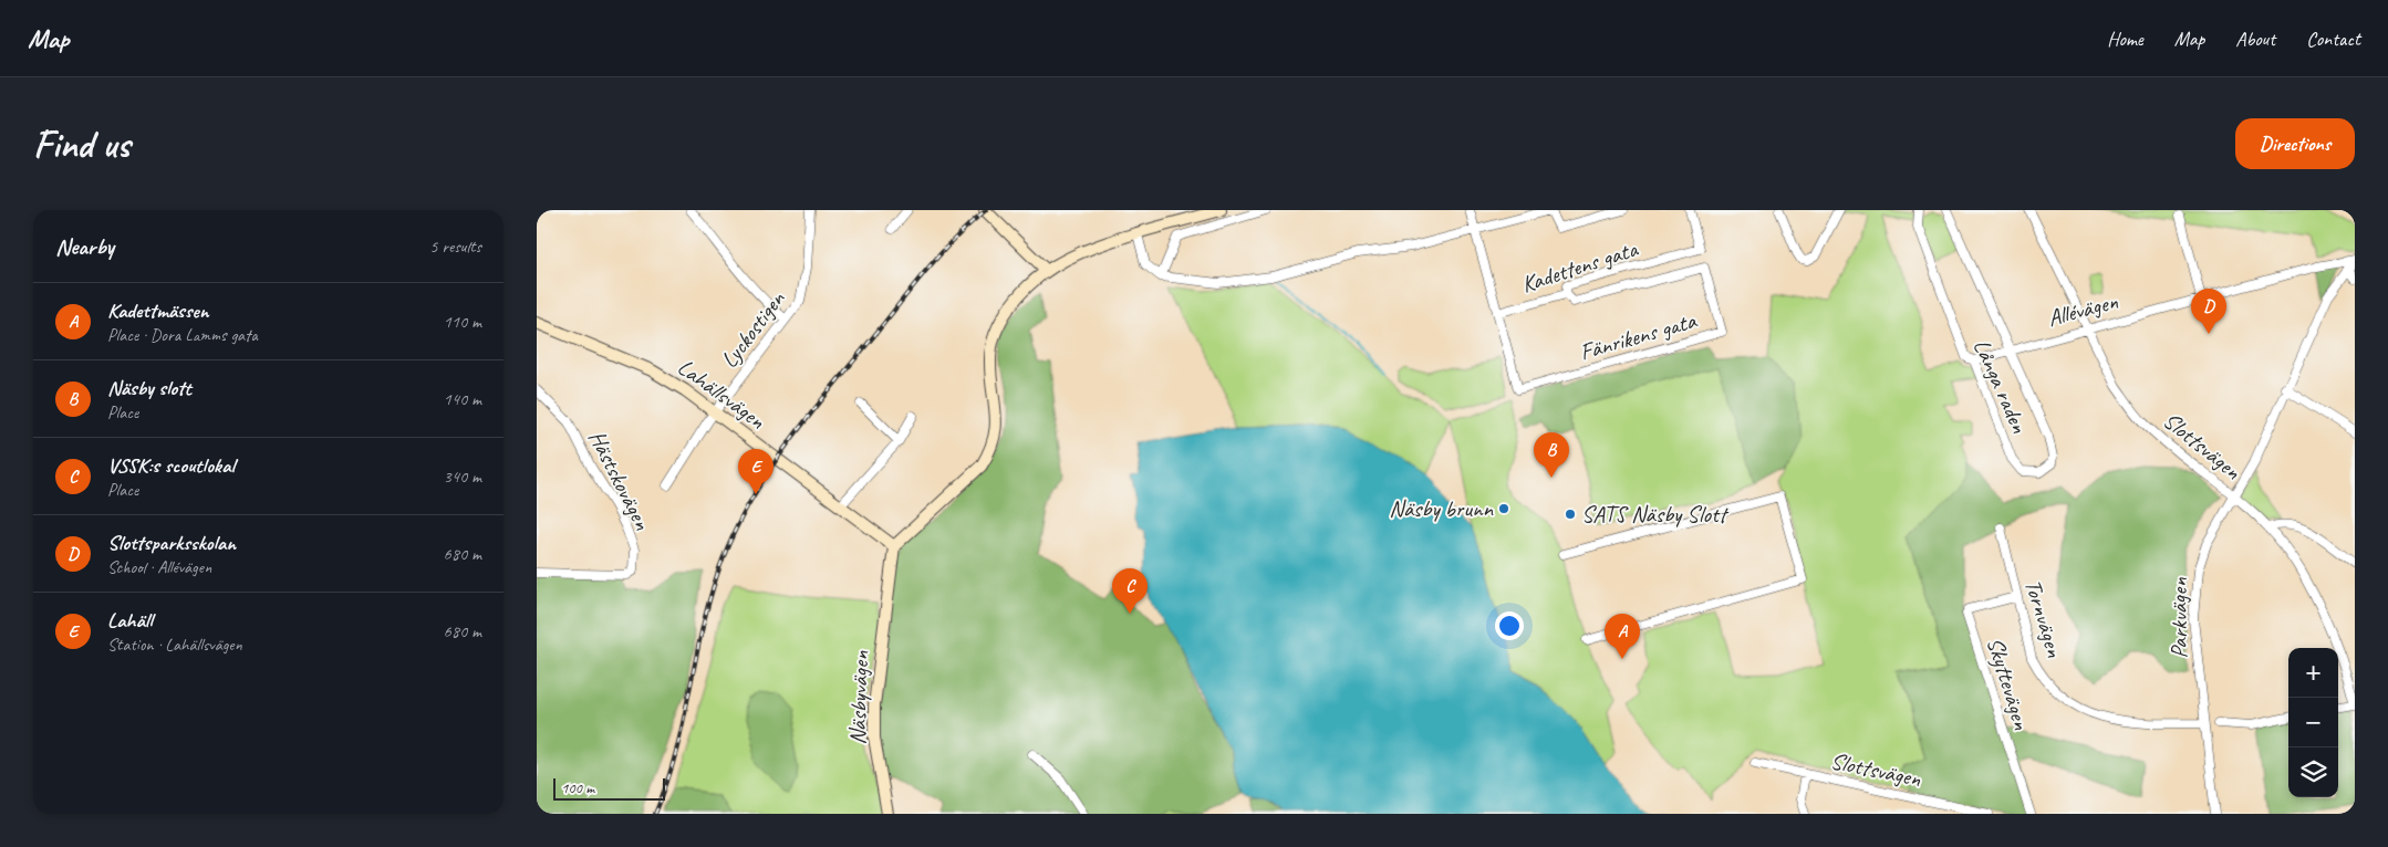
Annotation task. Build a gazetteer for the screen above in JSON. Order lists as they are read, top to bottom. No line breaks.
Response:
{"streets":{"street":["Kadettens gata","Allévägen","Lyckostigen","Fänrikens gata","Långa raden","Lahällsvägen","Slottsvägen","Hästskovägen","Tornvägen","Parkvägen","Skyttevägen","Näsbyvägen"]},"crossings":[["Kadettens gata","Fänrikens gata"],["Allévägen","Långa raden"],["Allévägen","Slottsvägen"],["Allévägen","Parkvägen"],["Lyckostigen","Lahällsvägen"],["Lahällsvägen","Näsbyvägen"],["Slottsvägen","Parkvägen"],["Tornvägen","Parkvägen"],["Tornvägen","Skyttevägen"]],"places":["Näsby brunn","SATS Näsby Slott"],"scale_bar":"100 m","page":{"header":"Map","nav":["Home","Map","About","Contact"],"buttons":"Directions","title":"Find us","heading":["Nearby","5 results"],"list":[{"mark":"A","name":"Kadettmässen","note":"Place · Dora Lamms gata","value":"110 m"},{"mark":"B","name":"Näsby slott","note":"Place","value":"140 m"},{"mark":"C","name":"VSSK:s scoutlokal","note":"Place","value":"340 m"},{"mark":"D","name":"Slottsparksskolan","note":"School · Allévägen","value":"680 m"},{"mark":"E","name":"Lahäll","note":"Station · Lahällsvägen","value":"680 m"}],"pins":["D","B","E","C","A"],"map_buttons":["+","−"],"scale":"100 m"}}
